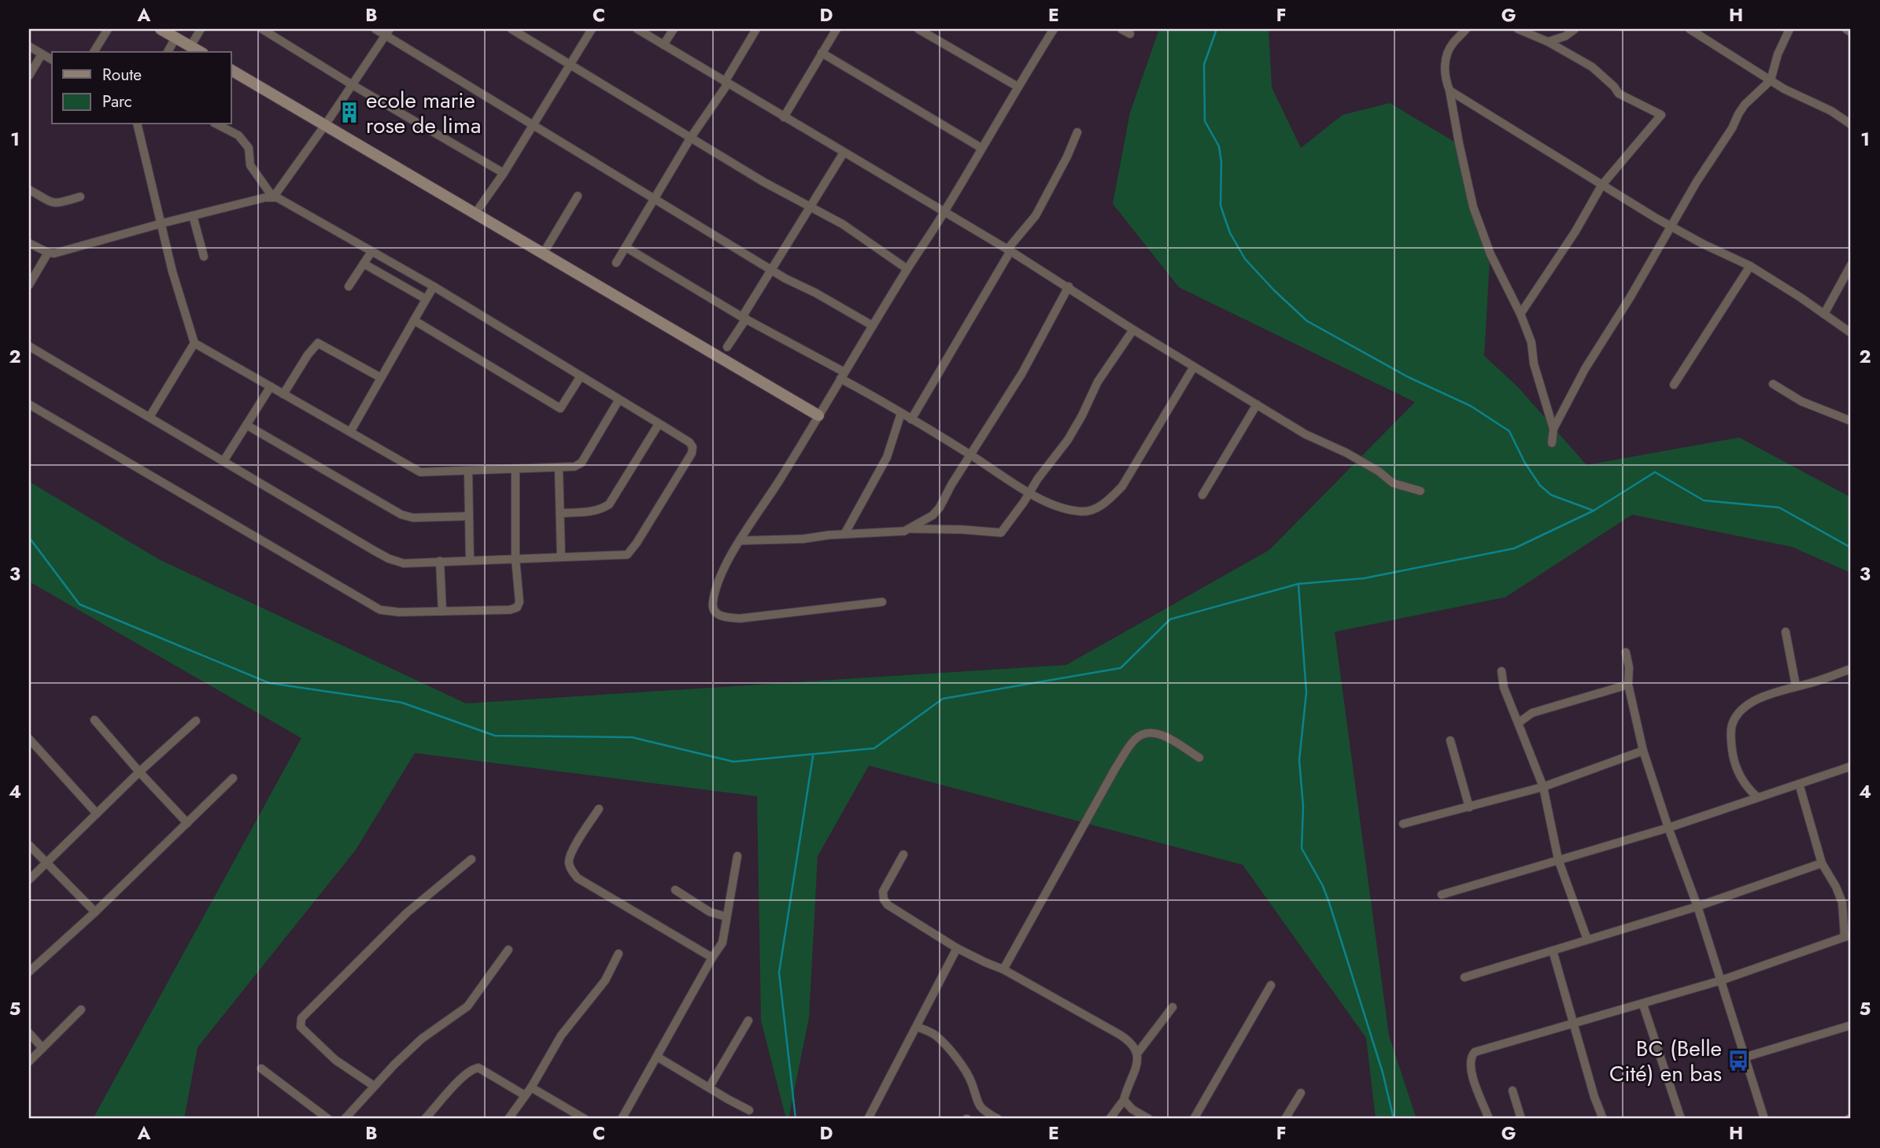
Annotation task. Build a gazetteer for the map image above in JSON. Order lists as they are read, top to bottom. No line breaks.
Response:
{"places":{"building":["ecole marie rose de lima"],"bus stop":["BC (Belle Cité) en bas"]},"legend":["Route","Parc"],"grid":{"columns":["A","B","C","D","E","F","G","H"],"rows":["1","2","3","4","5"]}}
